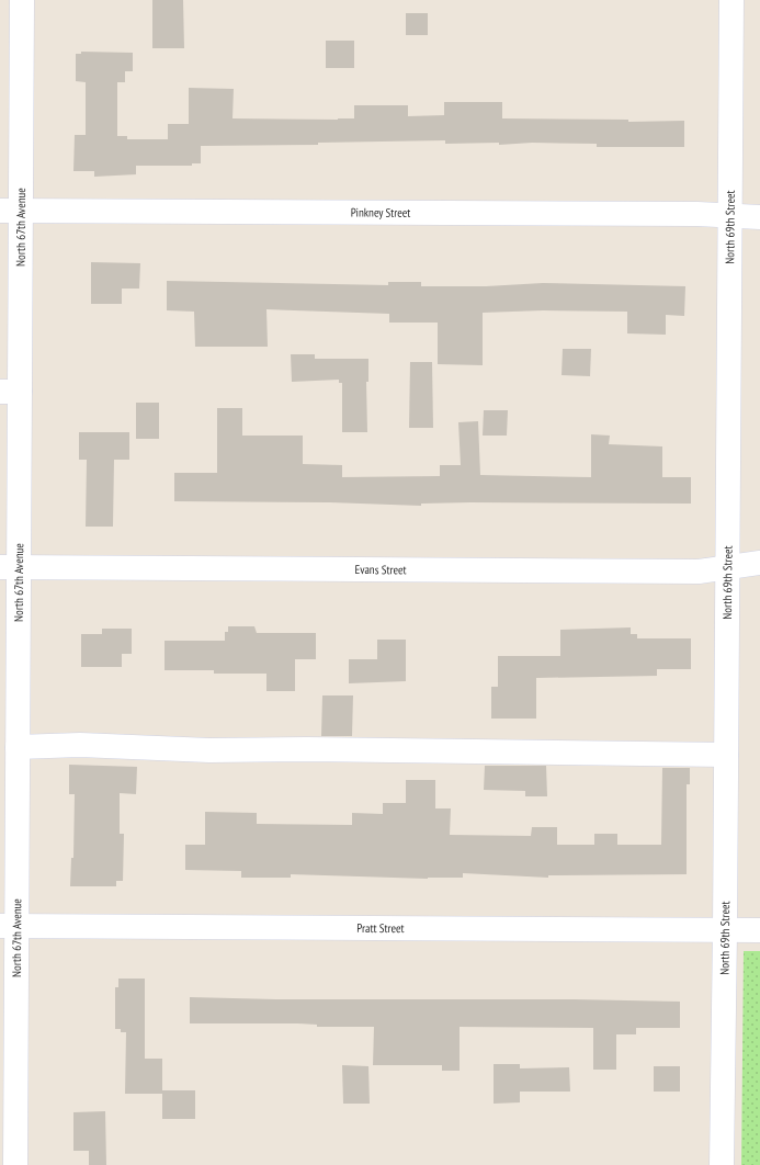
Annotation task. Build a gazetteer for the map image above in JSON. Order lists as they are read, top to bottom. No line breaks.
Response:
{"streets":{"street":["Pinkney Street","North 67th Avenue","North 69th Street","Evans Street","Pratt Street"]},"crossings":[["Pinkney Street","North 67th Avenue"],["Pinkney Street","North 69th Street"],["North 67th Avenue","Evans Street"],["North 67th Avenue","Pratt Street"],["North 69th Street","Evans Street"],["North 69th Street","Pratt Street"]]}
